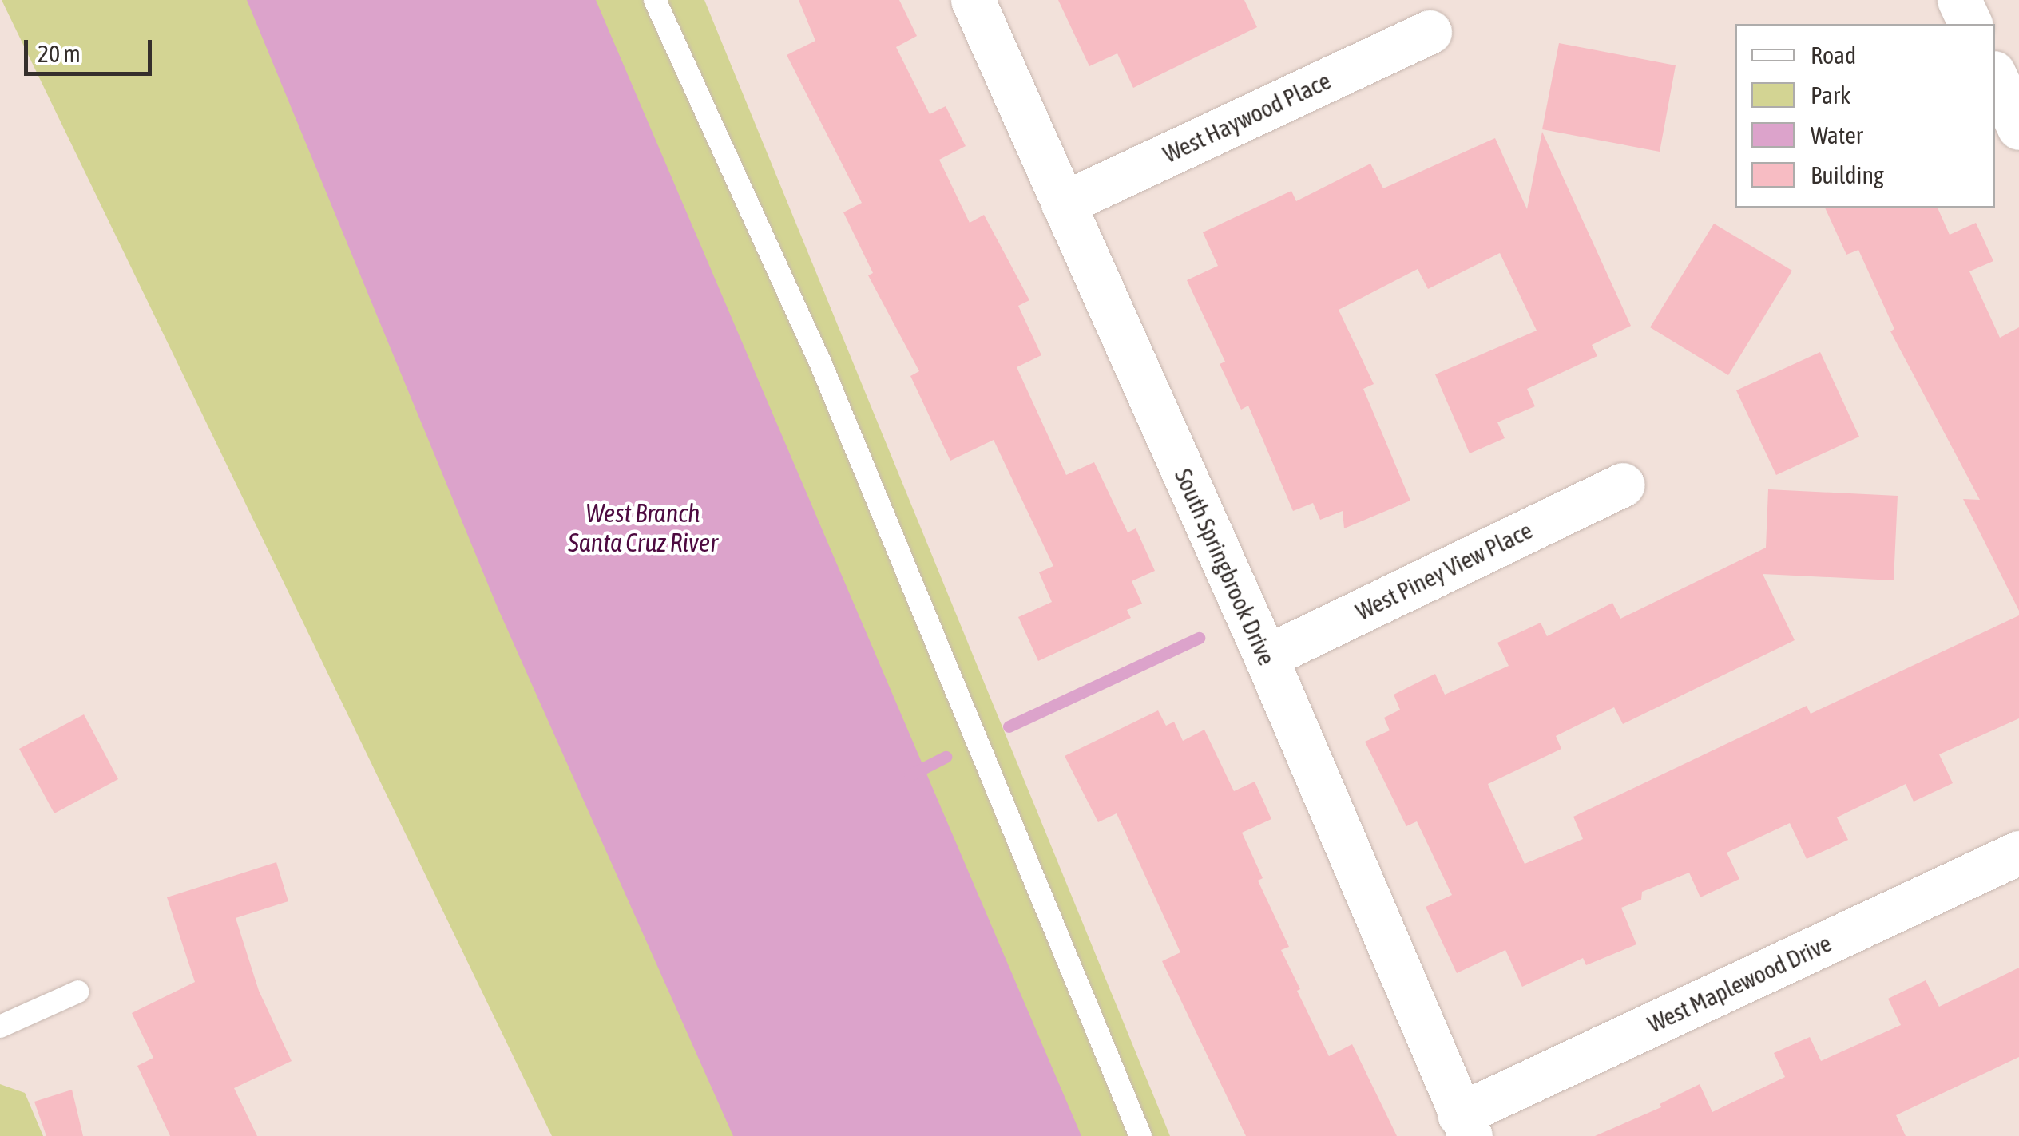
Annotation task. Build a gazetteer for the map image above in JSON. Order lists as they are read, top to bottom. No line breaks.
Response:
{"streets":{"street":["West Haywood Place","South Springbrook Drive","West Piney View Place","West Maplewood Drive"]},"crossings":[["West Haywood Place","South Springbrook Drive"],["South Springbrook Drive","West Piney View Place"],["South Springbrook Drive","West Maplewood Drive"]],"water":["West Branch Santa Cruz River"],"legend":["Road","Park","Water","Building"],"scale_bar":"20 m"}
